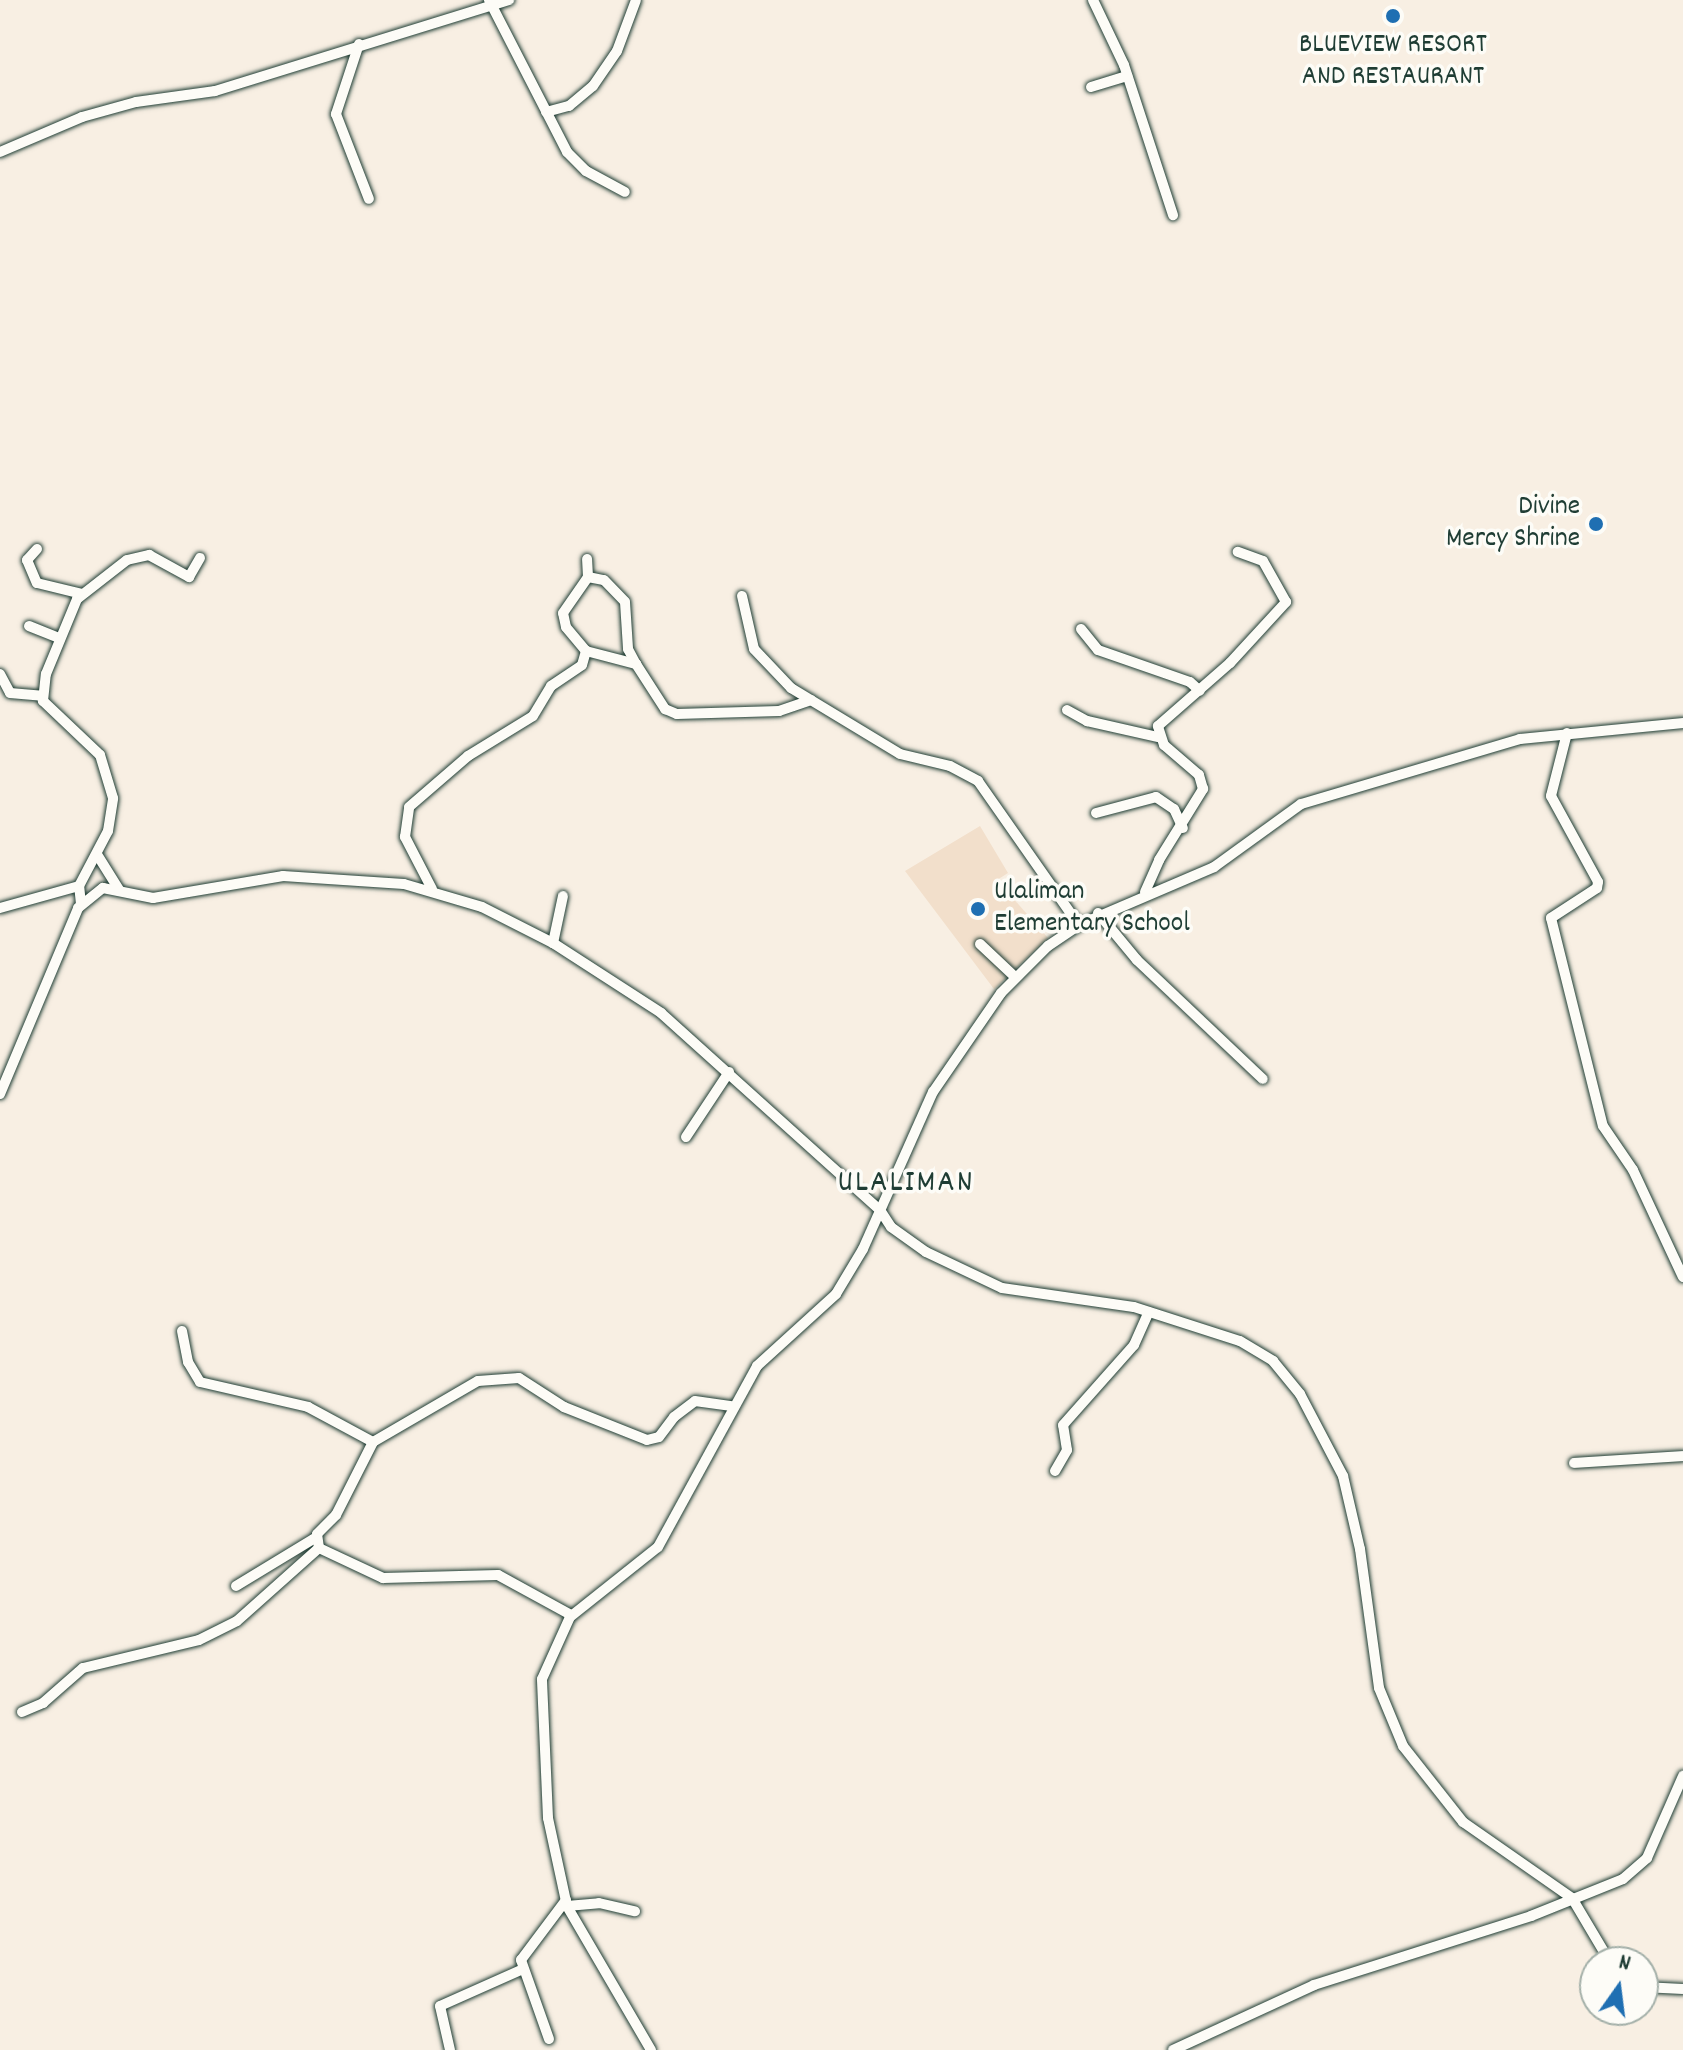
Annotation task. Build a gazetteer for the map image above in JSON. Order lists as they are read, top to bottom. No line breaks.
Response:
{"districts":["ULALIMAN"],"places":["BLUEVIEW RESORT AND RESTAURANT","Divine Mercy Shrine","Ulaliman Elementary School"],"north":"top"}
